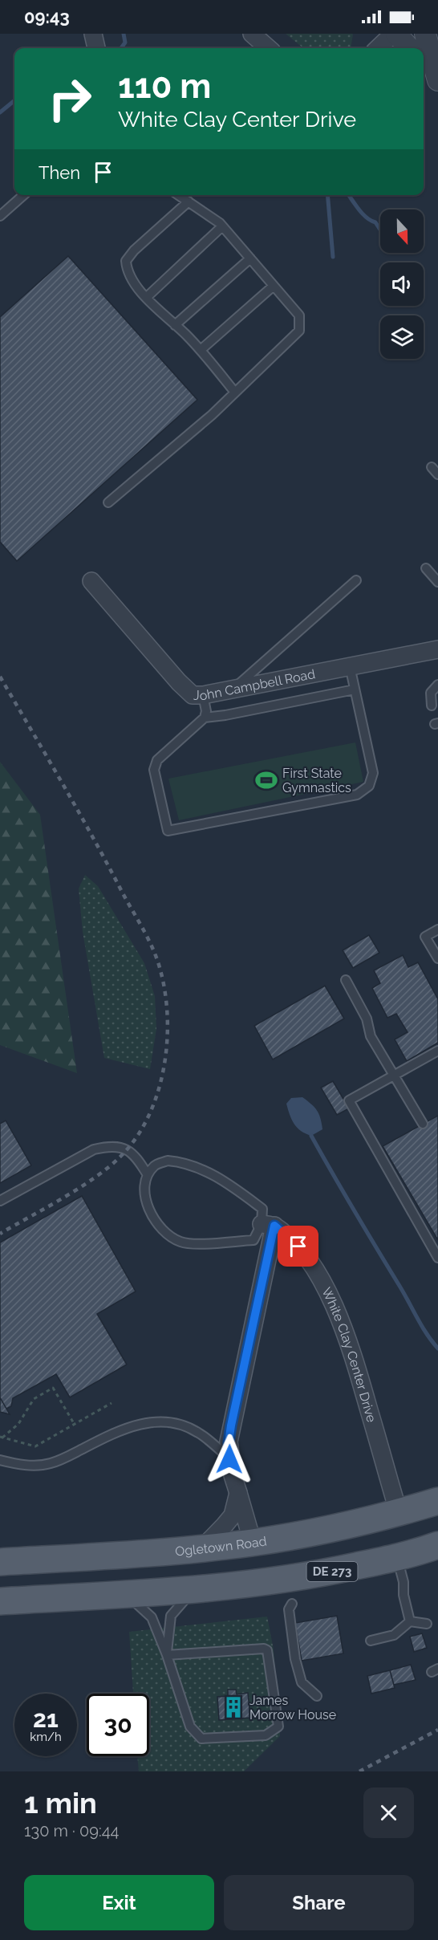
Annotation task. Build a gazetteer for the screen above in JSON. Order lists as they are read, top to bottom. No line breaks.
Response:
{"streets":{"main road":["Ogletown Road","DE 273"],"street":["John Campbell Road","White Clay Center Drive"]},"crossings":[["White Clay Center Drive","Ogletown Road"]],"places":{"sports":["First State Gymnastics"],"building":["James Morrow House"]},"north":"bottom","page":{"status":"09:43","turn":["110 m","White Clay Center Drive"],"then":"Then","speed":"21 km/h","limit":"30","heading":["1 min","130 m · 09:44"],"buttons":["Exit","Share"]}}
